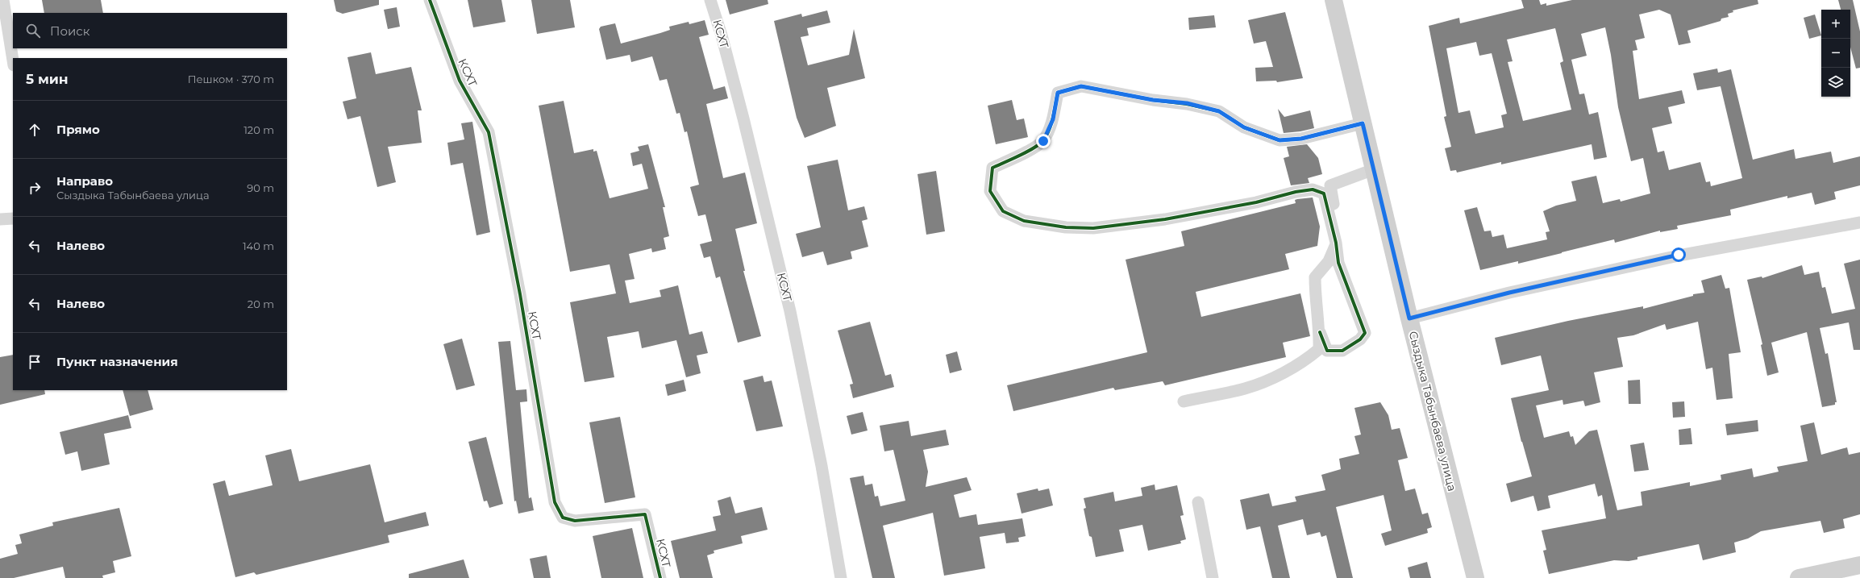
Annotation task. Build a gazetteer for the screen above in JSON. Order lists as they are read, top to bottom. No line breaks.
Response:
{"streets":{"street":["КСХТ","Сыздыка Табынбаева улица"]},"page":{"map_buttons":["+","−"],"search":"Поиск","heading":["5 мин","Пешком · 370 m"],"list":[["Прямо","120 m"],["Направо","Сыздыка Табынбаева улица","90 m"],["Налево","140 m"],["Налево","20 m"],"Пункт назначения"]}}
